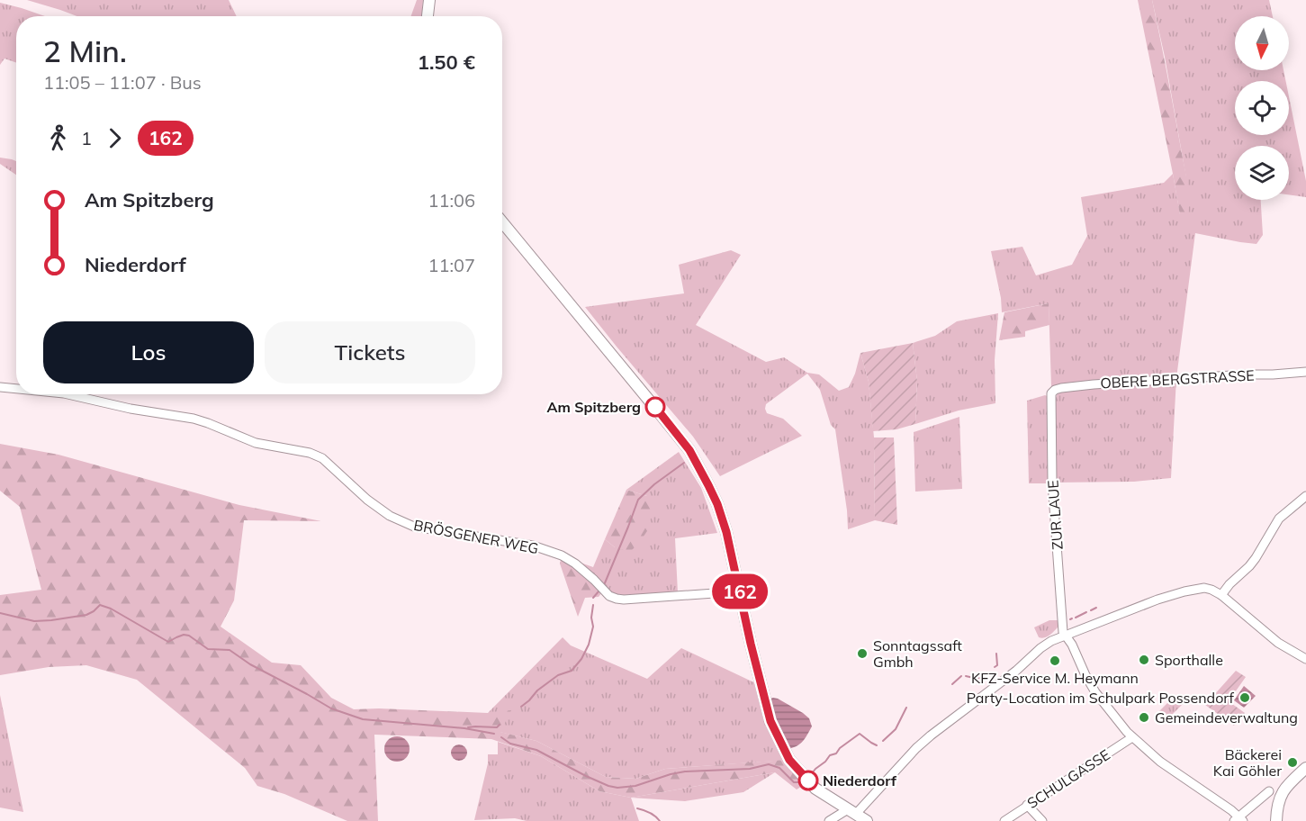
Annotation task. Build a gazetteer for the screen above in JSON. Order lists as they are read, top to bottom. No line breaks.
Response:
{"streets":{"street":["OBERE BERGSTRASSE","ZUR LAUE","BRÖSGENER WEG","SCHULGASSE"]},"crossings":[["OBERE BERGSTRASSE","ZUR LAUE"]],"places":["Am Spitzberg","Sonntagssaft Gmbh","Sporthalle","KFZ-Service M. Heymann","Party-Location im Schulpark Possendorf","Gemeindeverwaltung","Bäckerei Kai Göhler","Niederdorf"],"lines":["bus line 162"],"north":"bottom","page":{"on_map":"162","heading":["2 Min.","11:05 – 11:07 · Bus","1.50 €"],"legs":["1","162"],"list":[{"name":"Am Spitzberg","value":"11:06"},{"name":"Niederdorf","value":"11:07"}],"buttons":["Los","Tickets"]}}
